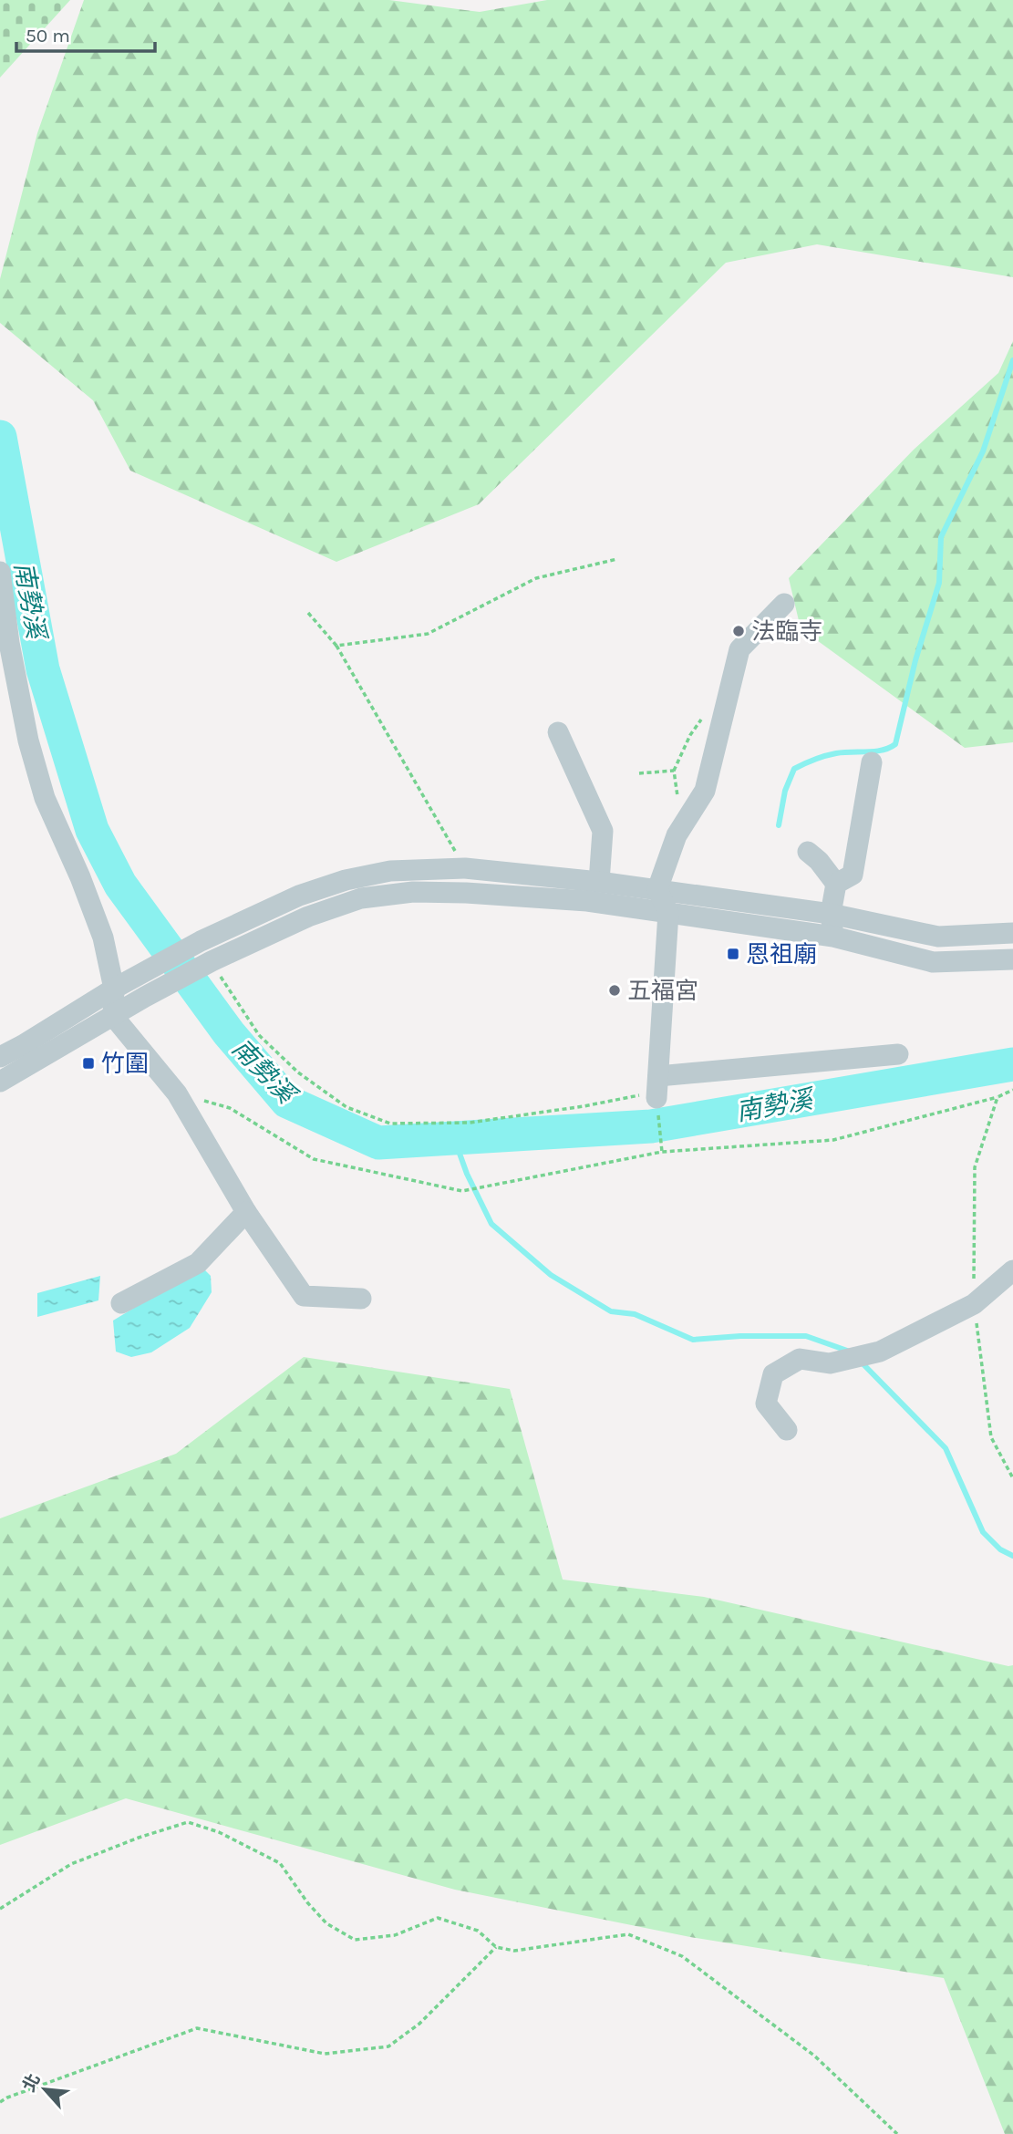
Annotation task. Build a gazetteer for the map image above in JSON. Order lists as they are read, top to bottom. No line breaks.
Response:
{"water":["南勢溪"],"places":{"other":["法臨寺","五福宮"],"transit":["恩祖廟","竹圍"]},"scale_bar":"50 m","north":"top left"}
